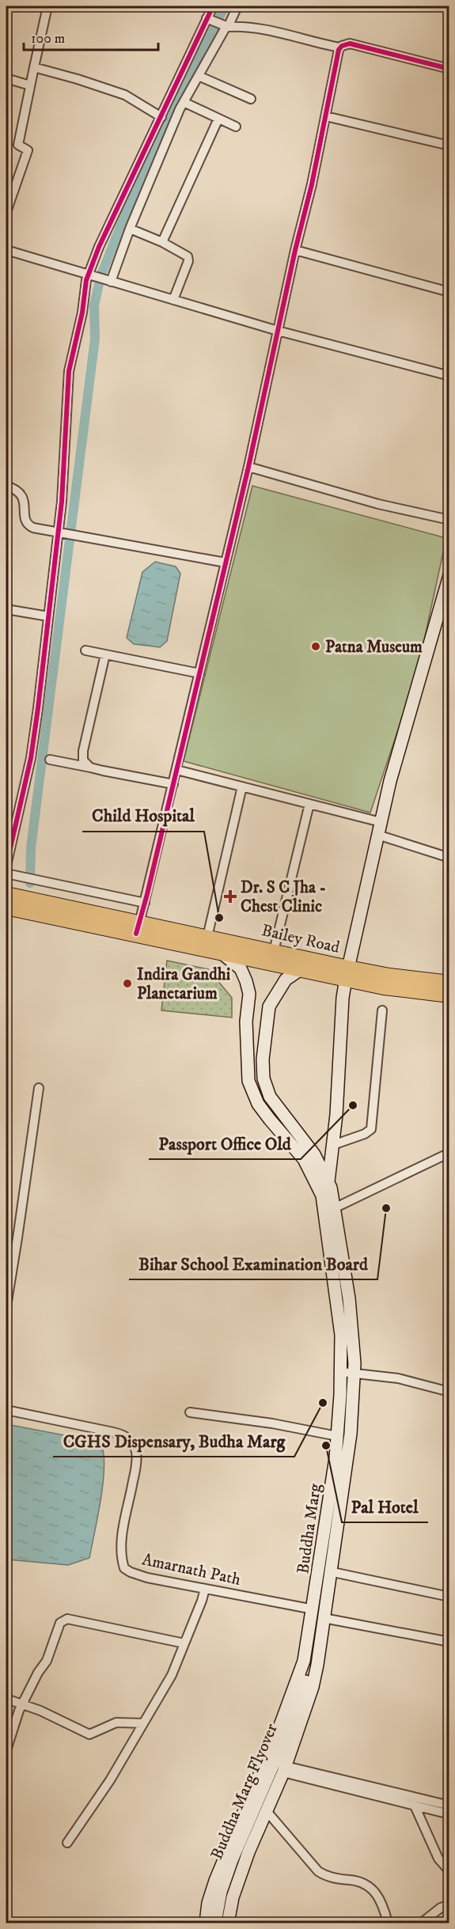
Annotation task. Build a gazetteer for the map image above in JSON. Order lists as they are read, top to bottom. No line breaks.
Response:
{"streets":{"highway":["Bailey Road"],"main road":["Buddha Marg","Buddha Marg Flyover"],"street":["Amarnath Path"]},"crossings":[["Bailey Road","Buddha Marg"],["Buddha Marg","Amarnath Path"],["Buddha Marg","Buddha Marg Flyover"]],"places":{"other":["Patna Museum","Child Hospital","Indira Gandhi Planetarium","Passport Office Old","Bihar School Examination Board","CGHS Dispensary, Budha Marg","Pal Hotel"],"health":["Dr. S C Jha - Chest Clinic"]},"scale_bar":"100 m"}
